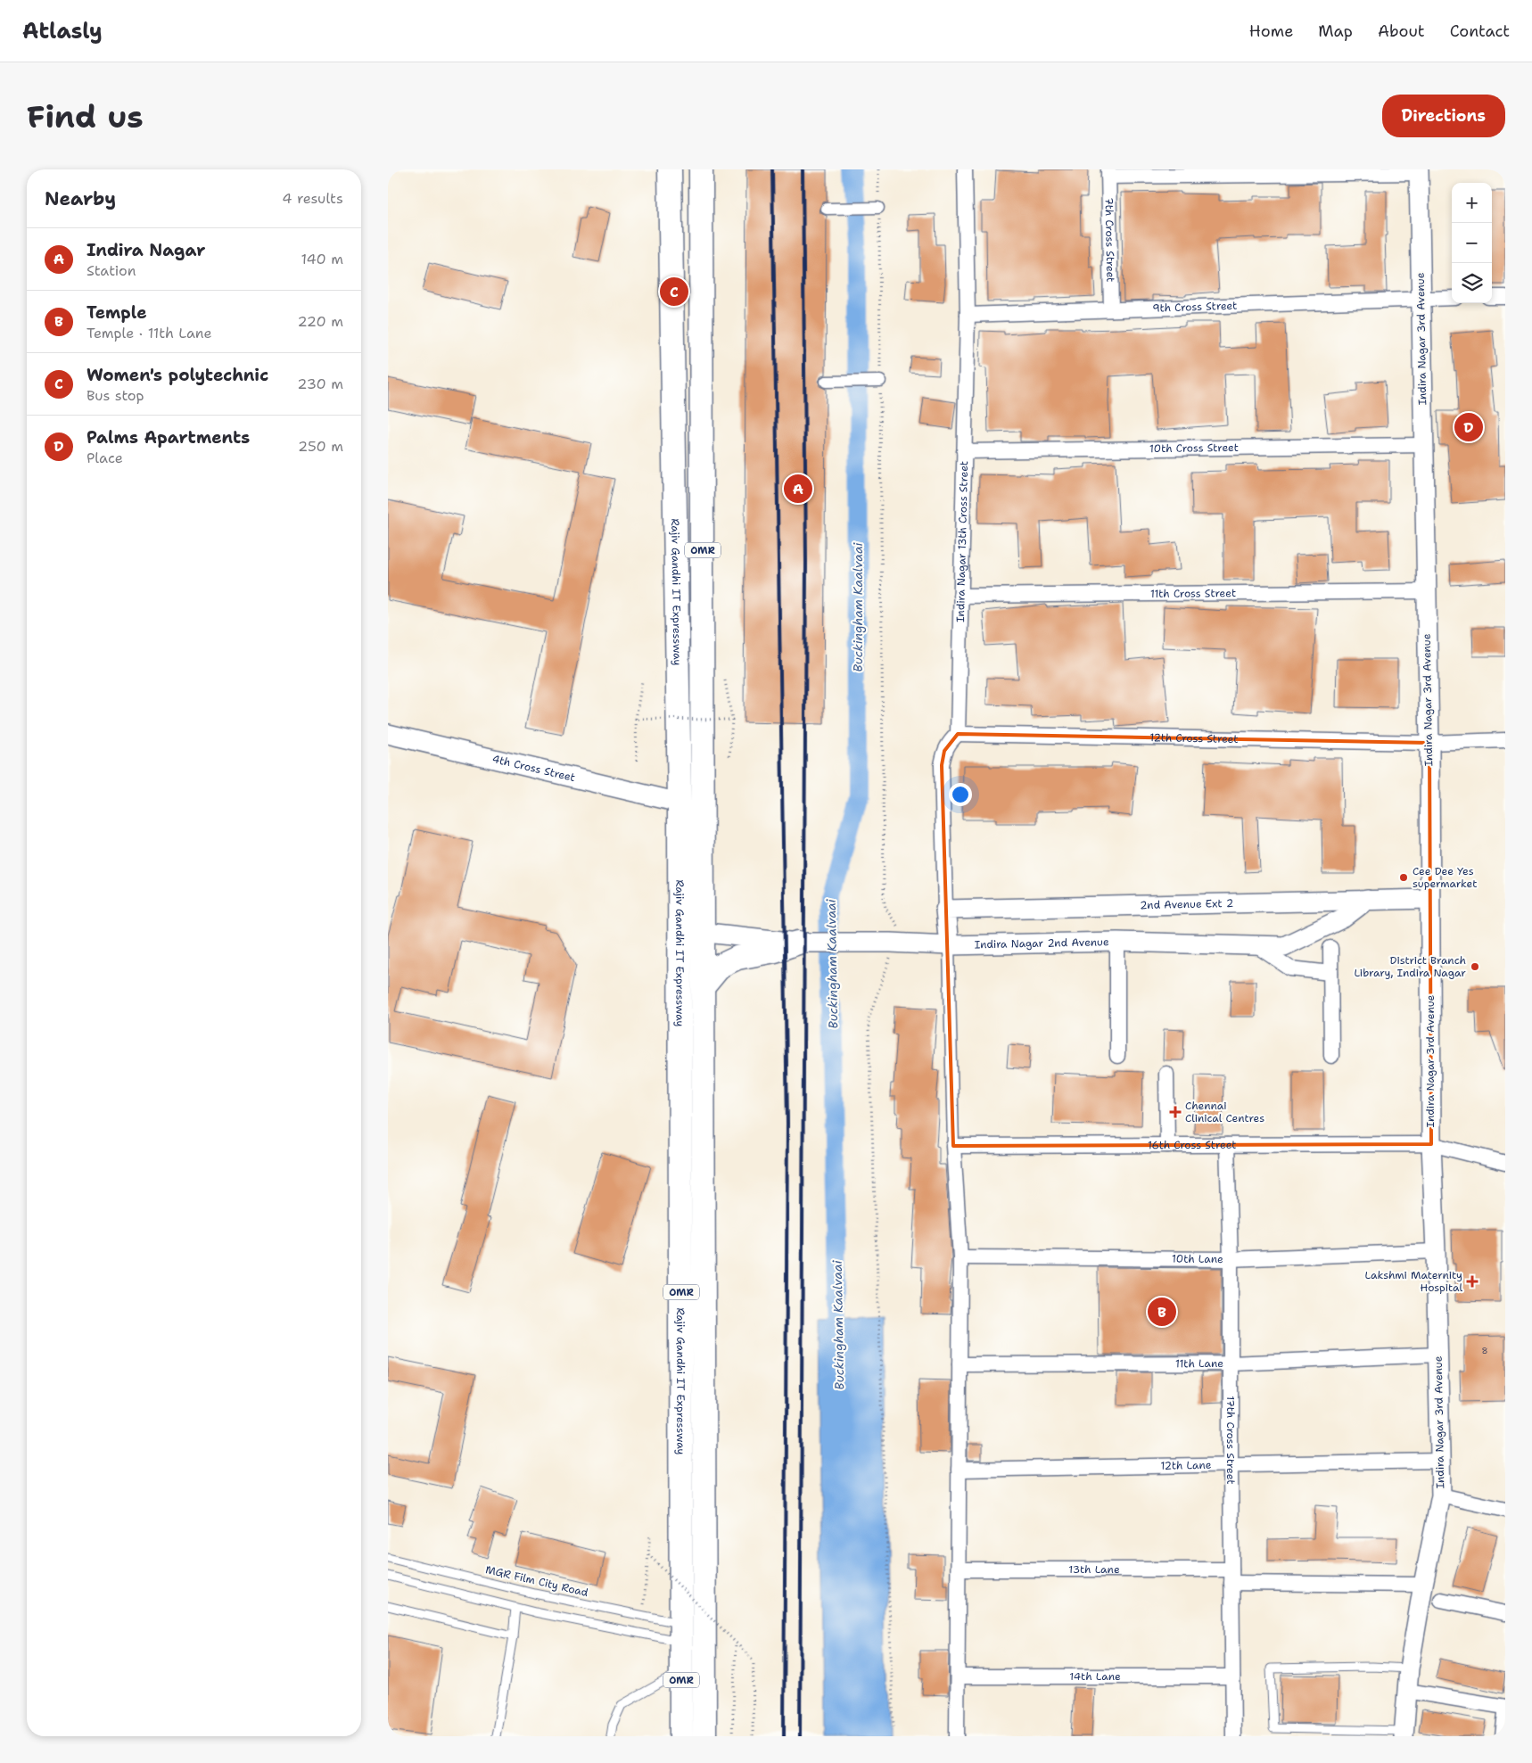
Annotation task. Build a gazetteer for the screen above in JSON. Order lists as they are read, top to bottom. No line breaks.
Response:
{"streets":{"main road":["OMR","Rajiv Gandhi IT Expressway"],"street":["7th Cross Street","9th Cross Street","Indira Nagar 3rd Avenue","10th Cross Street","Indira Nagar 13th Cross Street","11th Cross Street","12th Cross Street","4th Cross Street","2nd Avenue Ext 2","Indira Nagar 2nd Avenue","16th Cross Street","10th Lane","11th Lane","17th Cross Street","12th Lane","13th Lane","14th Lane"],"lane":["MGR Film City Road"]},"crossings":[["7th Cross Street","9th Cross Street"],["9th Cross Street","Indira Nagar 3rd Avenue"],["9th Cross Street","Indira Nagar 13th Cross Street"],["Indira Nagar 3rd Avenue","10th Cross Street"],["Indira Nagar 3rd Avenue","11th Cross Street"],["Indira Nagar 3rd Avenue","12th Cross Street"],["Indira Nagar 3rd Avenue","2nd Avenue Ext 2"],["Indira Nagar 3rd Avenue","16th Cross Street"],["Indira Nagar 3rd Avenue","10th Lane"],["Indira Nagar 3rd Avenue","11th Lane"],["Indira Nagar 3rd Avenue","12th Lane"],["Indira Nagar 3rd Avenue","13th Lane"],["10th Cross Street","Indira Nagar 13th Cross Street"],["Indira Nagar 13th Cross Street","11th Cross Street"],["Indira Nagar 13th Cross Street","12th Cross Street"],["Rajiv Gandhi IT Expressway","4th Cross Street"],["Rajiv Gandhi IT Expressway","Indira Nagar 2nd Avenue"],["Rajiv Gandhi IT Expressway","MGR Film City Road"],["2nd Avenue Ext 2","Indira Nagar 2nd Avenue"],["16th Cross Street","17th Cross Street"],["10th Lane","17th Cross Street"],["11th Lane","17th Cross Street"],["17th Cross Street","12th Lane"],["17th Cross Street","13th Lane"],["17th Cross Street","14th Lane"]],"water":["Buckingham Kaalvaai"],"places":{"other":["Cee Dee Yes supermarket","District Branch Library, Indira Nagar"],"health":["Chennai Clinical Centres","Lakshmi Maternity Hospital"]},"house_numbers":["8"],"page":{"header":"Atlasly","nav":["Home","Map","About","Contact"],"buttons":"Directions","title":"Find us","heading":["Nearby","4 results"],"map_buttons":["+","−"],"list":[{"mark":"A","name":"Indira Nagar","note":"Station","value":"140 m"},{"mark":"B","name":"Temple","note":"Temple · 11th Lane","value":"220 m"},{"mark":"C","name":"Women's polytechnic","note":"Bus stop","value":"230 m"},{"mark":"D","name":"Palms Apartments","note":"Place","value":"250 m"}],"pins":["C","D","A","B"]}}
